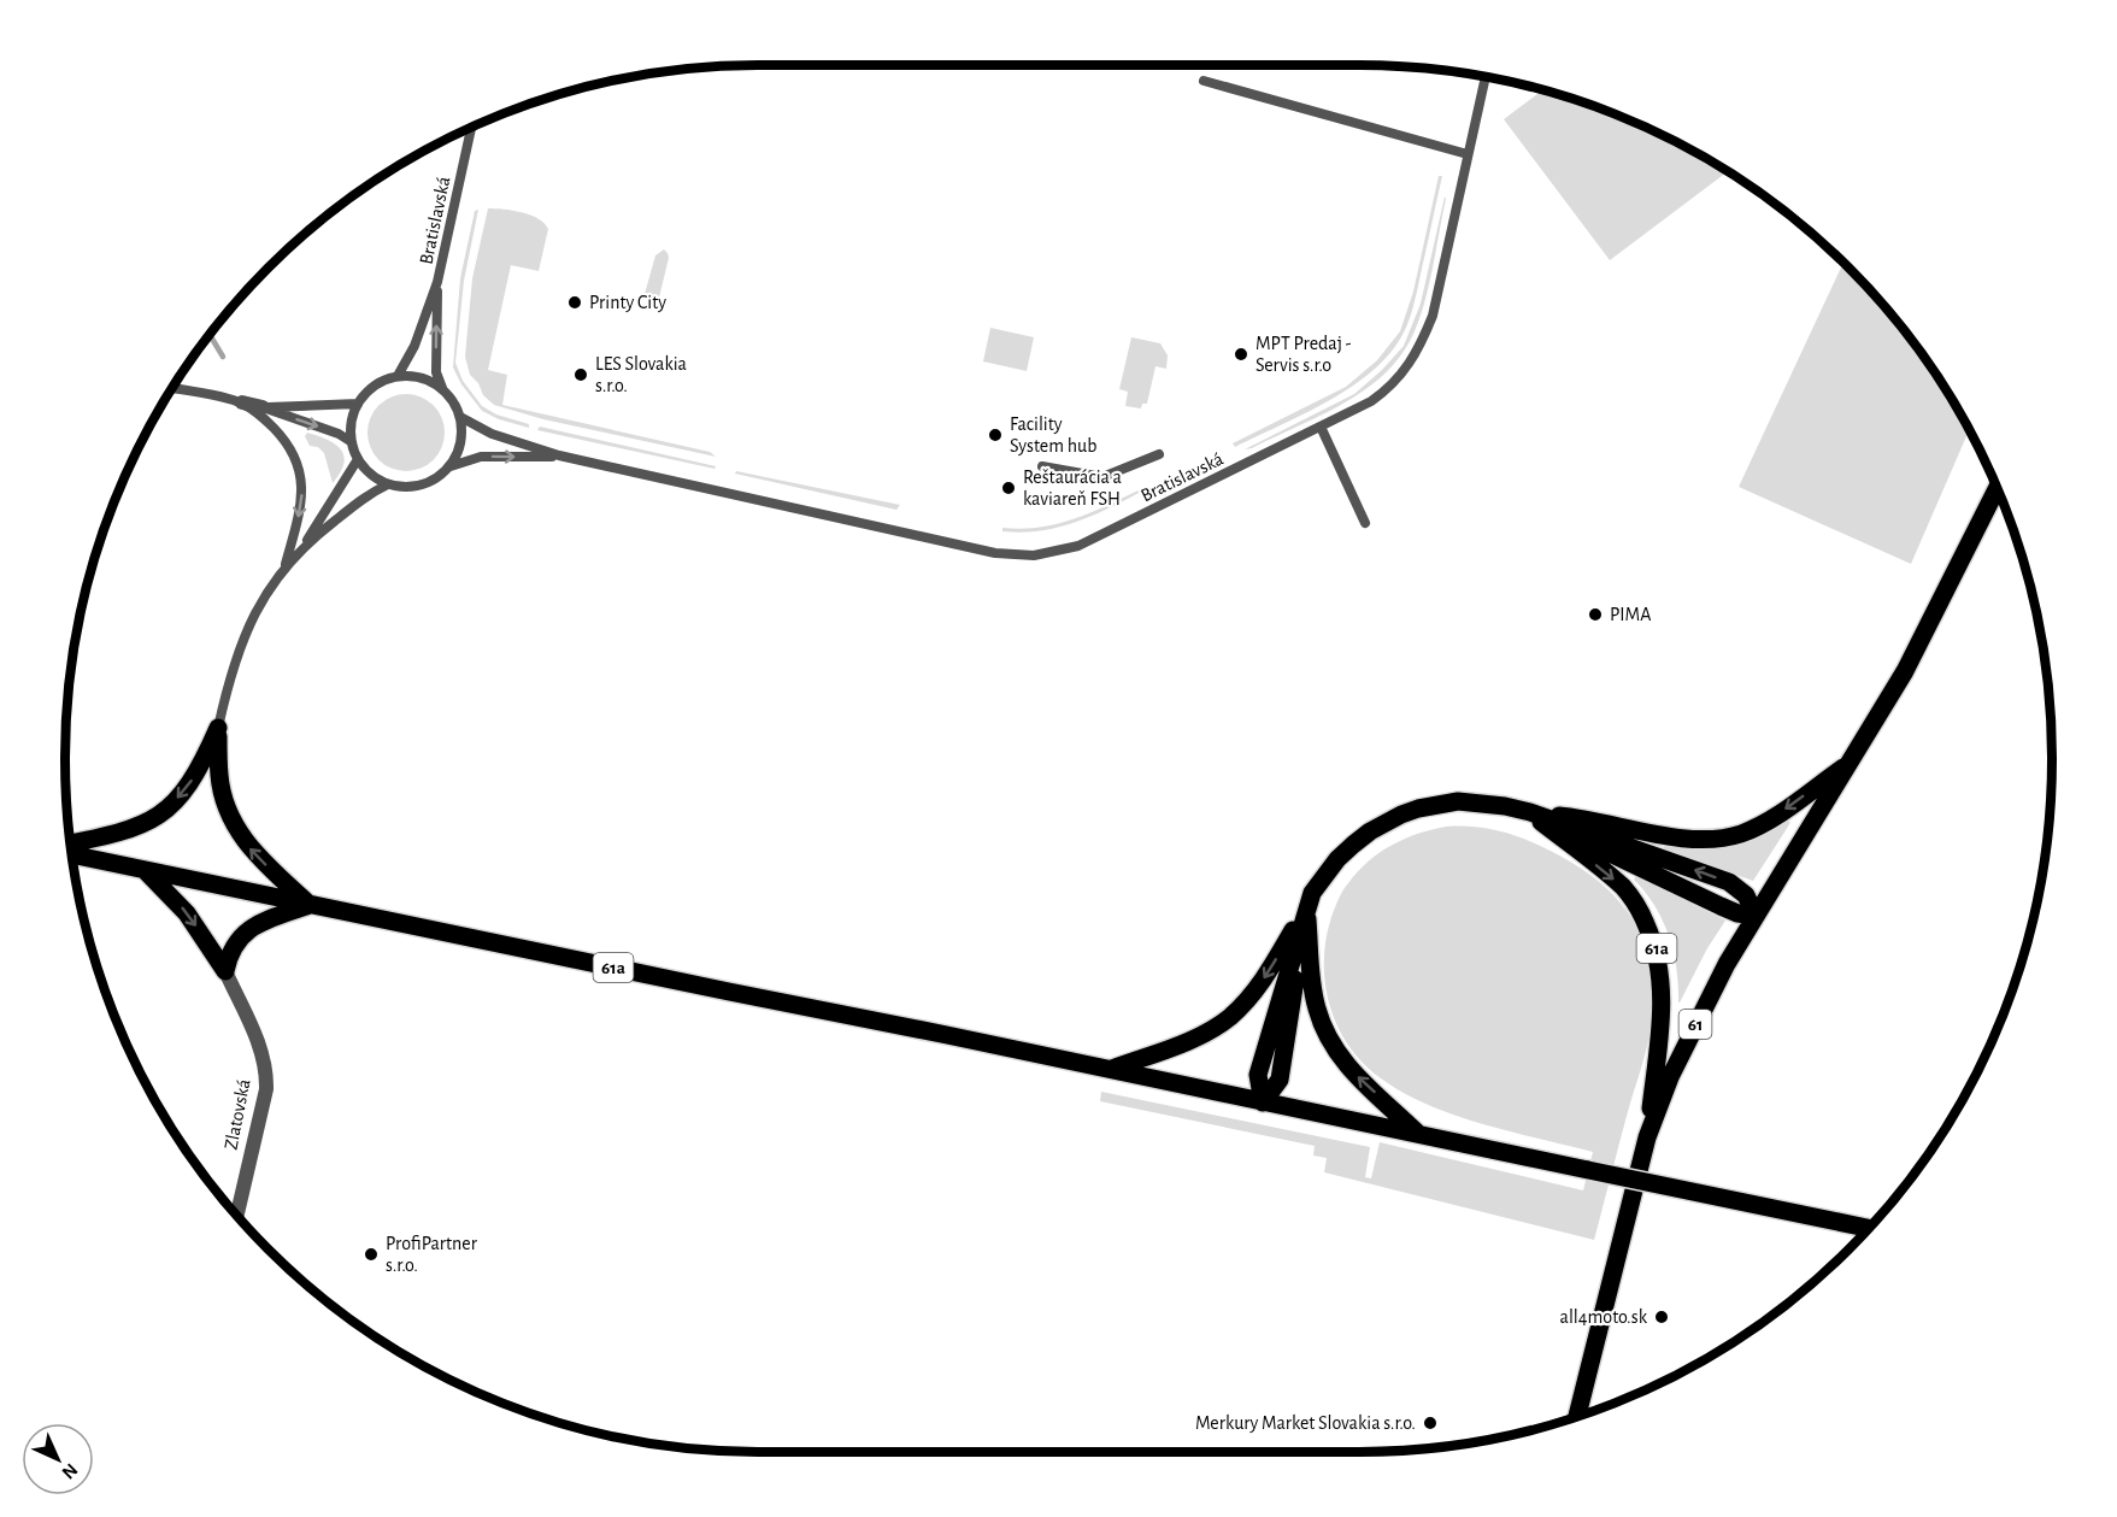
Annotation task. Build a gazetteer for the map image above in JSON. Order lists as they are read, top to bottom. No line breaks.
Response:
{"streets":{"main road":["61a","61"],"street":["Zlatovská"],"lane":["Bratislavská"]},"crossings":[["61a","61"]],"places":["Printy City","MPT Predaj - Servis s.r.o","LES Slovakia s.r.o.","Facility System hub","Reštaurácia a kaviareň FSH","PIMA","ProfiPartner s.r.o.","all4moto.sk","Merkury Market Slovakia s.r.o."],"north":"bottom right"}
